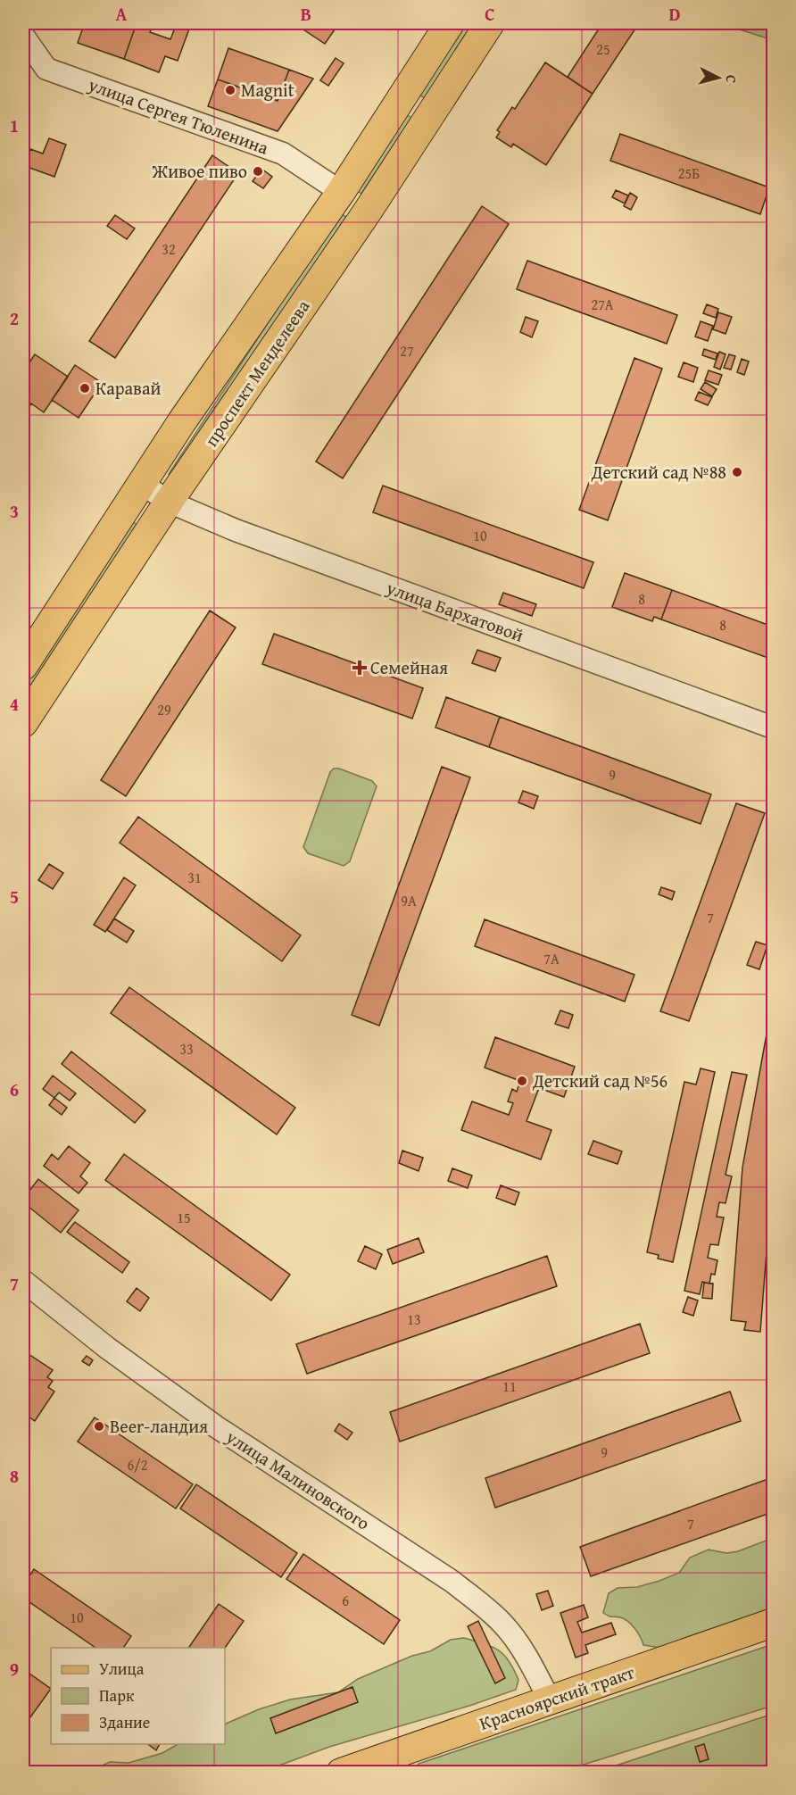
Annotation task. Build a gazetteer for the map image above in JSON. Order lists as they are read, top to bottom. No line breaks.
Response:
{"streets":{"main road":["проспект Менделеева","Красноярский тракт"],"street":["улица Сергея Тюленина","улица Бархатовой","улица Малиновского"]},"crossings":[["улица Сергея Тюленина","проспект Менделеева"],["проспект Менделеева","улица Бархатовой"],["улица Малиновского","Красноярский тракт"]],"places":{"other":["Magnit","Живое пиво","Каравай","Детский сад №88","Детский сад №56","Beer-ландия"],"health":["Семейная"]},"house_numbers":["25","25Б","32","27А","27","10","8","8","29","9","31","9А","7","7А","33","15","13","11","9","6/2","7","6","10"],"legend":["Улица","Парк","Здание"],"north":"right","grid":{"columns":["A","B","C","D"],"rows":["1","2","3","4","5","6","7","8","9"]}}
